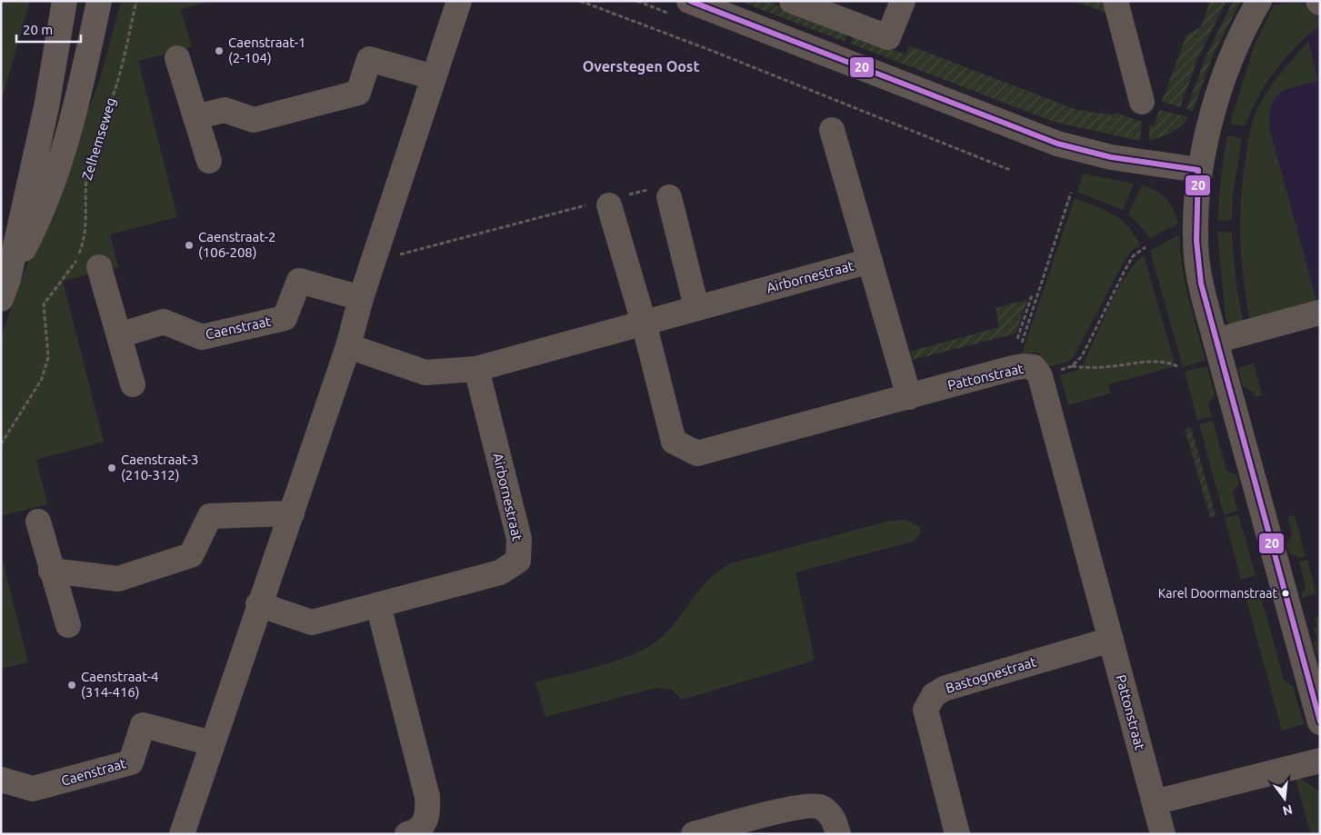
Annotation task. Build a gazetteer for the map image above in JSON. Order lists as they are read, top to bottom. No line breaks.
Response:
{"streets":{"street":["Airbornestraat","Caenstraat","Pattonstraat","Bastognestraat"],"path":["Zelhemseweg"]},"crossings":[["Airbornestraat","Pattonstraat"],["Pattonstraat","Bastognestraat"]],"districts":["Overstegen Oost"],"places":["Caenstraat-1 (2-104)","Caenstraat-2 (106-208)","Caenstraat-3 (210-312)","Karel Doormanstraat","Caenstraat-4 (314-416)"],"lines":["transit line 20"],"scale_bar":"20 m","north":"bottom"}
